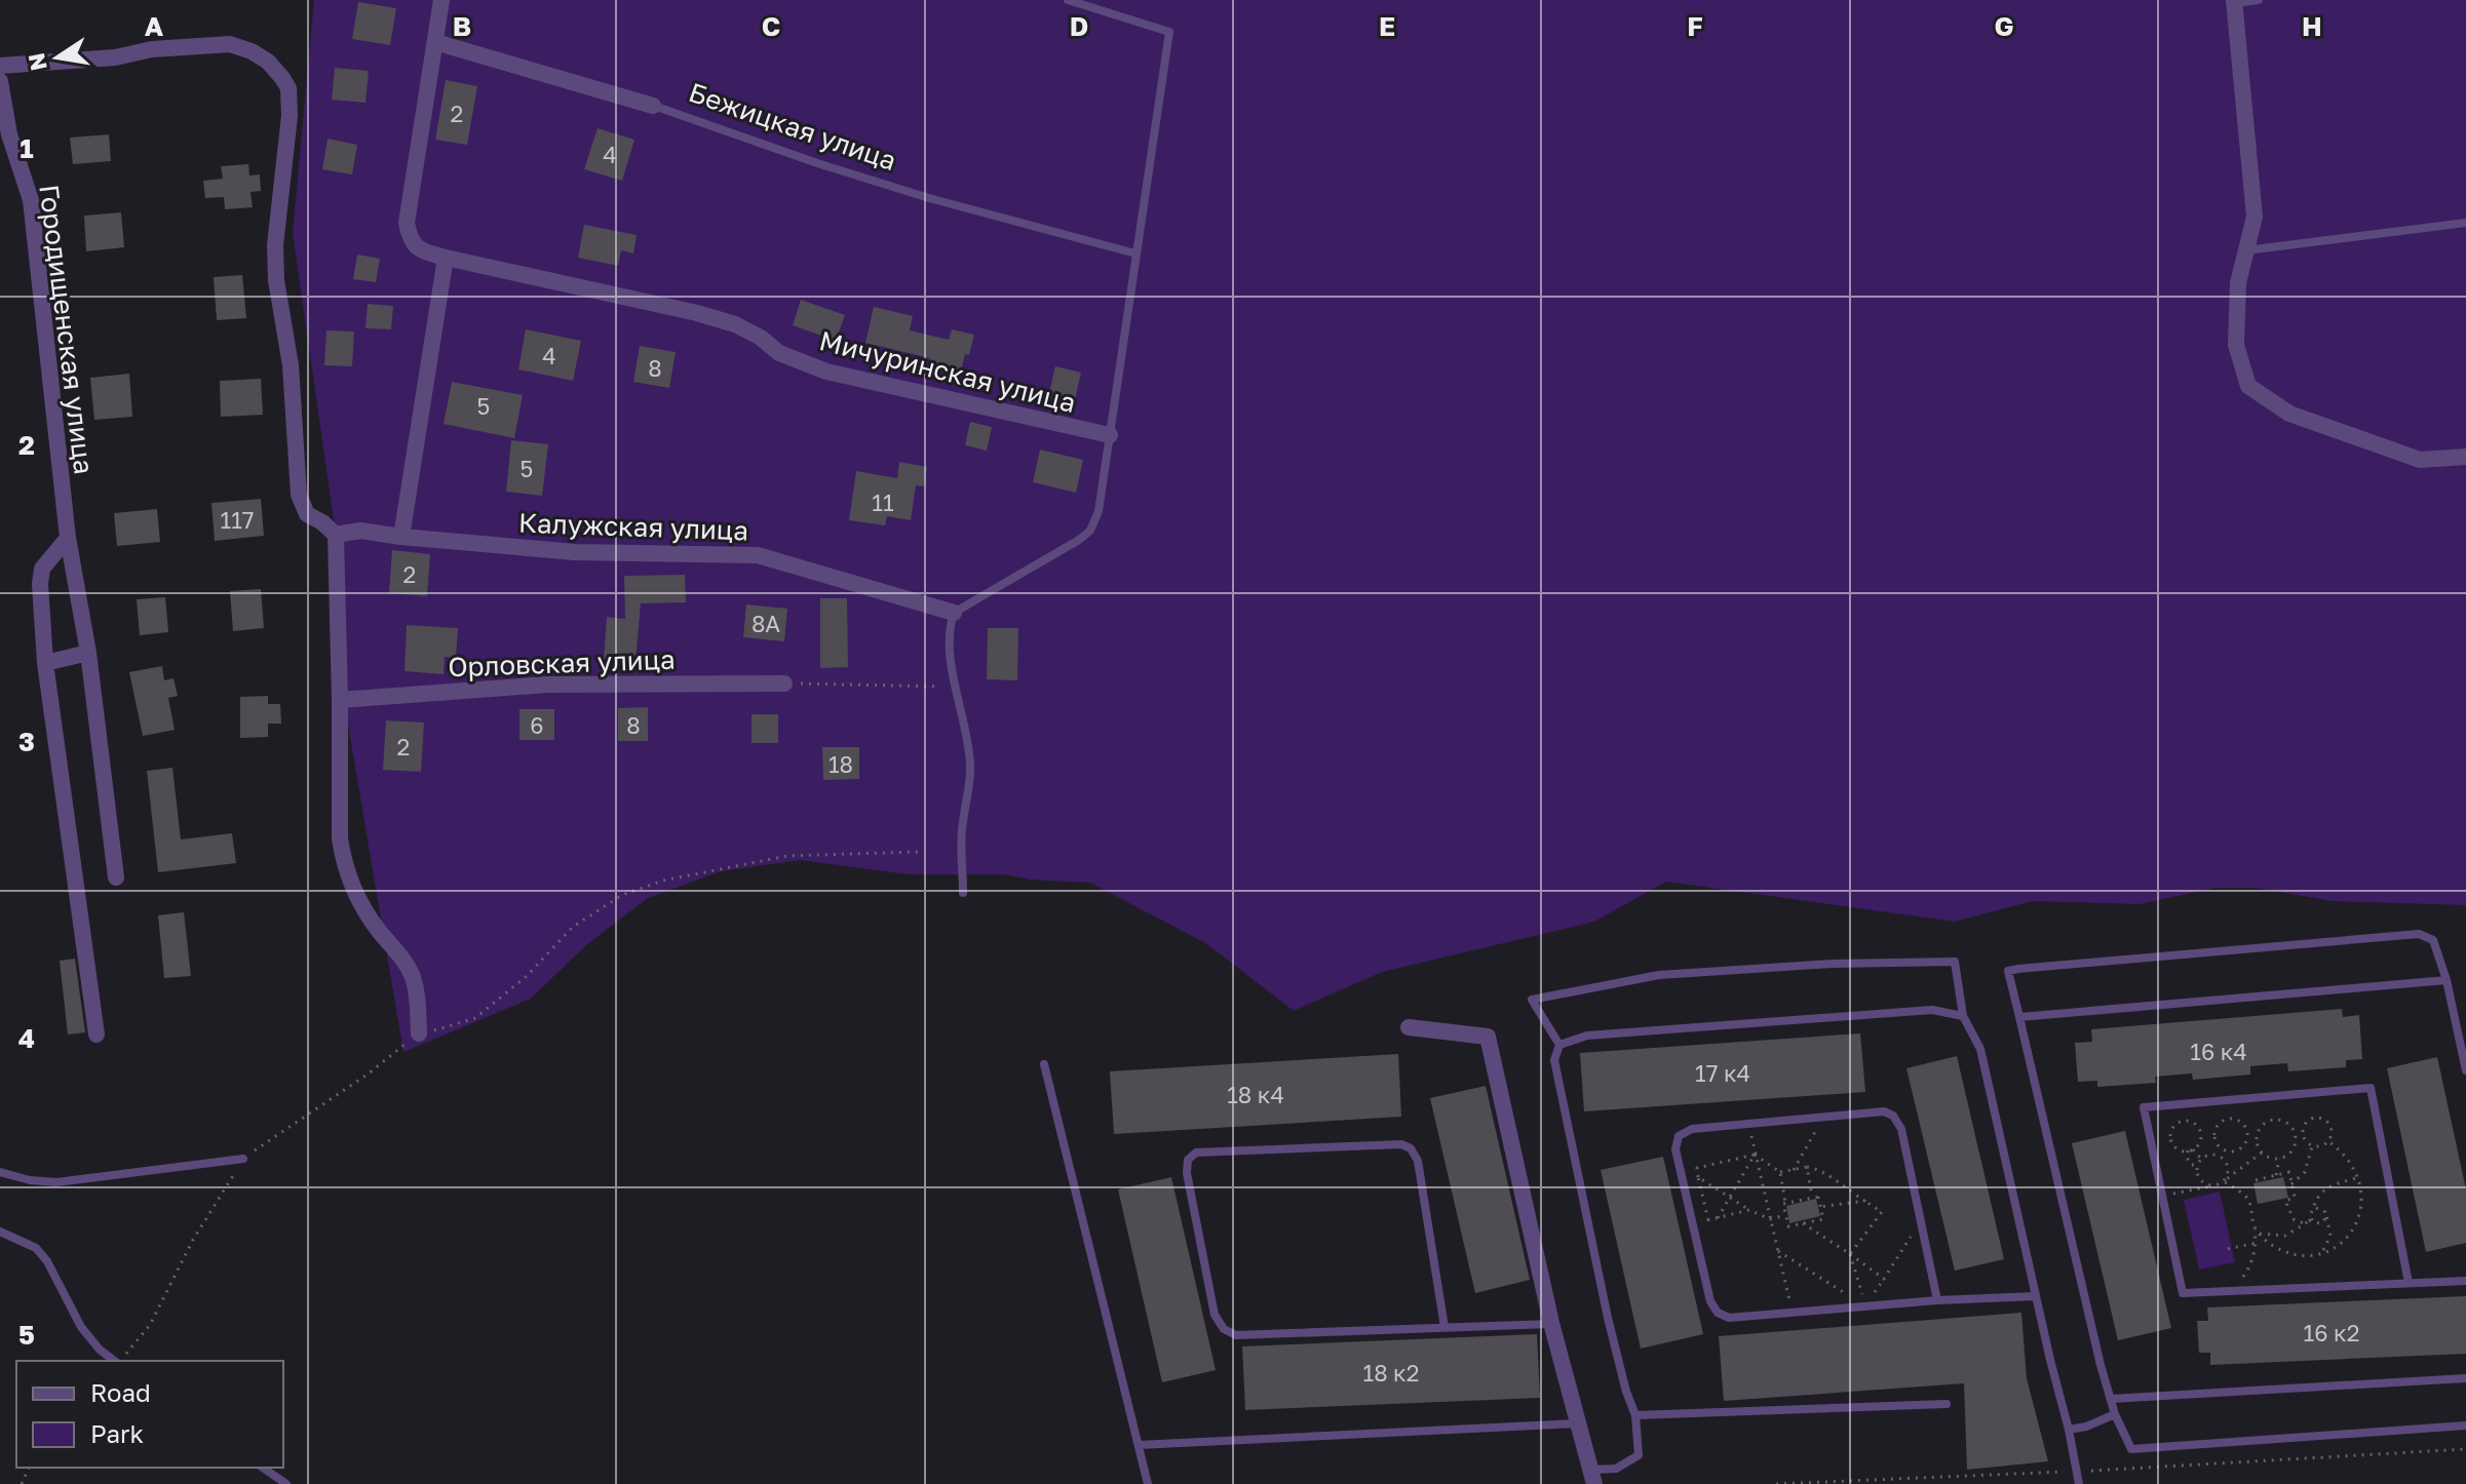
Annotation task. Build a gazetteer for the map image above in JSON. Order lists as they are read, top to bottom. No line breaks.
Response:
{"streets":{"street":["Бежицкая улица","Городищенская улица","Мичуринская улица","Калужская улица","Орловская улица"]},"crossings":[["Бежицкая улица","Мичуринская улица"]],"house_numbers":["2","4","4","8","5","5","11","117","2","8А","6","8","2","18","16 к4","17 к4","18 к4","16 к2","18 к2"],"legend":["Road","Park"],"north":"left","grid":{"columns":["A","B","C","D","E","F","G","H"],"rows":["1","2","3","4","5"]}}
